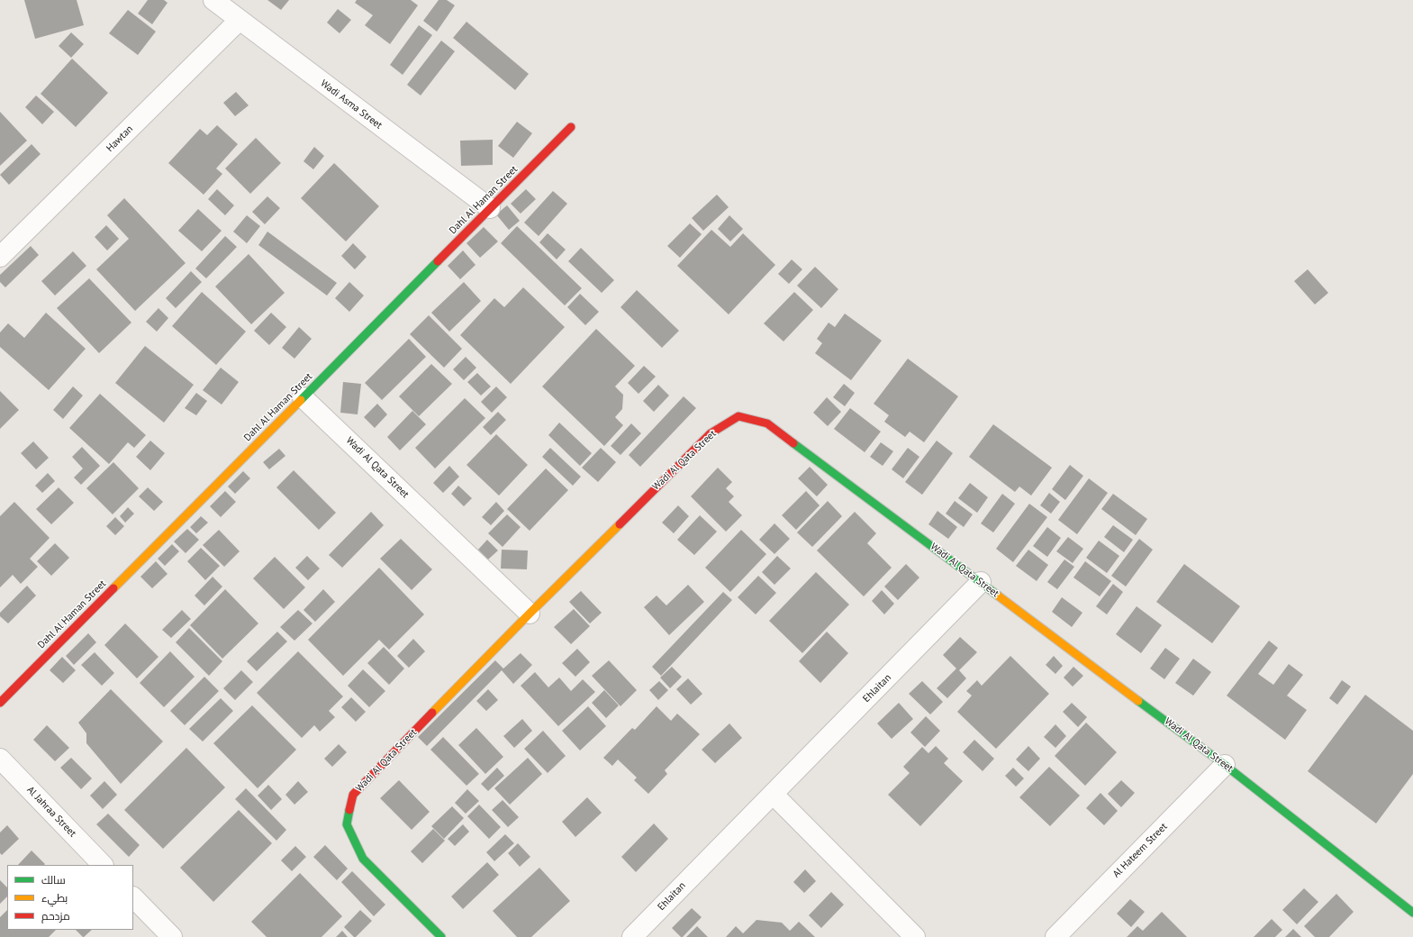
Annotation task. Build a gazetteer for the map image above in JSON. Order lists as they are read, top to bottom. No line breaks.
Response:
{"streets":{"street":["Wadi Asma Street","Hawtan","Dahl Al Haman Street","Wadi Al Qata Street","Ehlaitan","Al Jahraa Street","Al Hateem Street"]},"crossings":[["Wadi Asma Street","Hawtan"],["Wadi Asma Street","Dahl Al Haman Street"],["Dahl Al Haman Street","Wadi Al Qata Street"],["Wadi Al Qata Street","Ehlaitan"],["Wadi Al Qata Street","Al Hateem Street"]],"legend":["سالك","بطيء","مزدحم"]}
